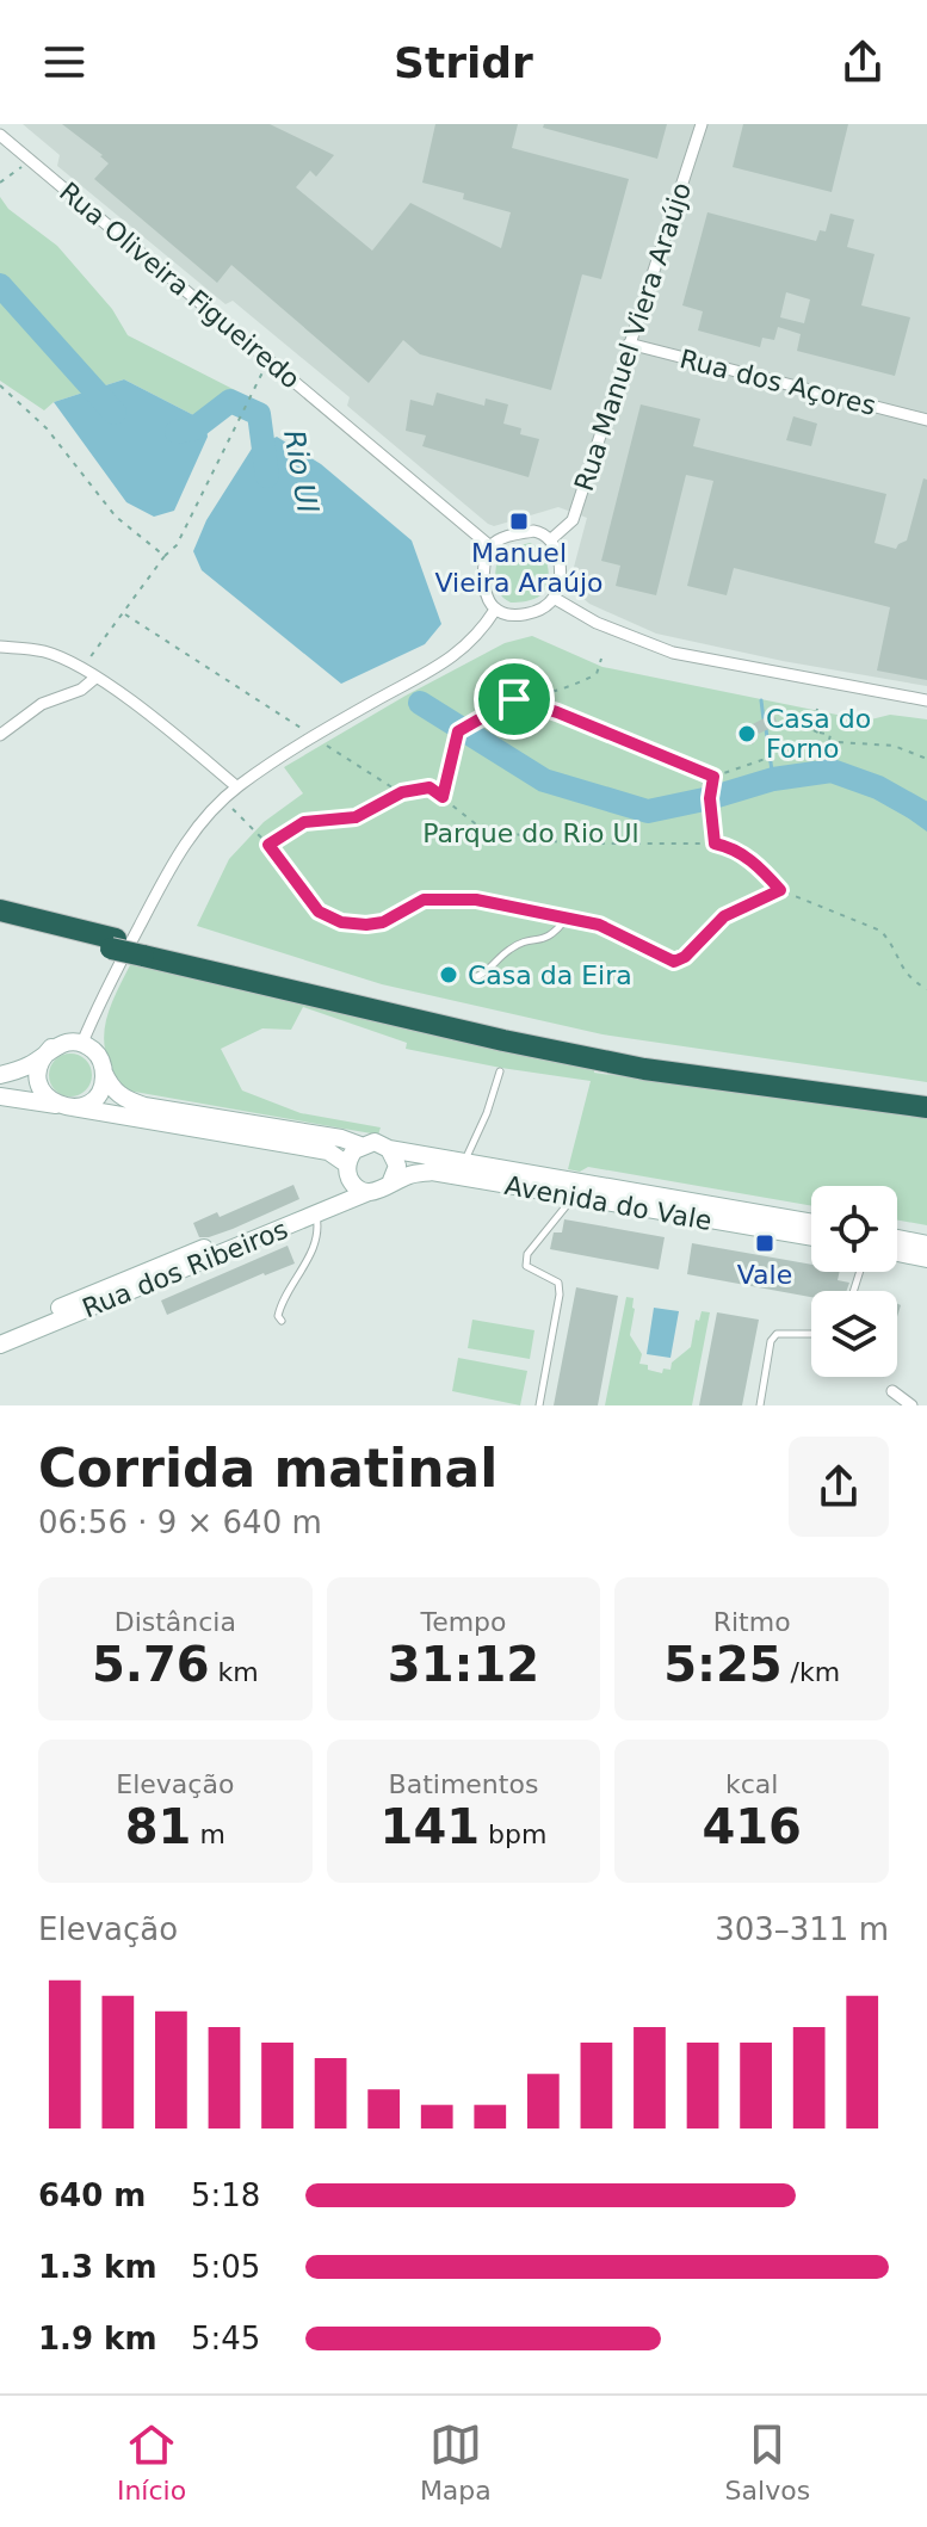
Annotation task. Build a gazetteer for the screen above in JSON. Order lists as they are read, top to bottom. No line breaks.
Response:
{"streets":{"main road":["Avenida do Vale","Rua dos Ribeiros"],"street":["Rua Oliveira Figueiredo","Rua Manuel Viera Araújo","Rua dos Açores"]},"crossings":[["Rua Oliveira Figueiredo","Rua Manuel Viera Araújo"],["Rua Manuel Viera Araújo","Rua dos Açores"],["Avenida do Vale","Rua dos Ribeiros"]],"water":["Rio Ul"],"parks":["Parque do Rio Ul"],"places":{"transit":["Manuel Vieira Araújo","Vale"],"other":["Casa do Forno","Casa da Eira"]},"page":{"header":"Stridr","heading":["Corrida matinal","06:56 · 9 × 640 m"],"stats":[["Distância","5.76 km"],["Tempo","31:12"],["Ritmo","5:25 /km"],["Elevação","81 m"],["Batimentos","141 bpm"],["kcal","416"]],"chart":["Elevação","303–311 m"],"list":[{"name":"640 m","note":"5:18"},{"name":"1.3 km","note":"5:05"},{"name":"1.9 km","note":"5:45"}],"tabs":["Início","Mapa","Salvos"]}}
